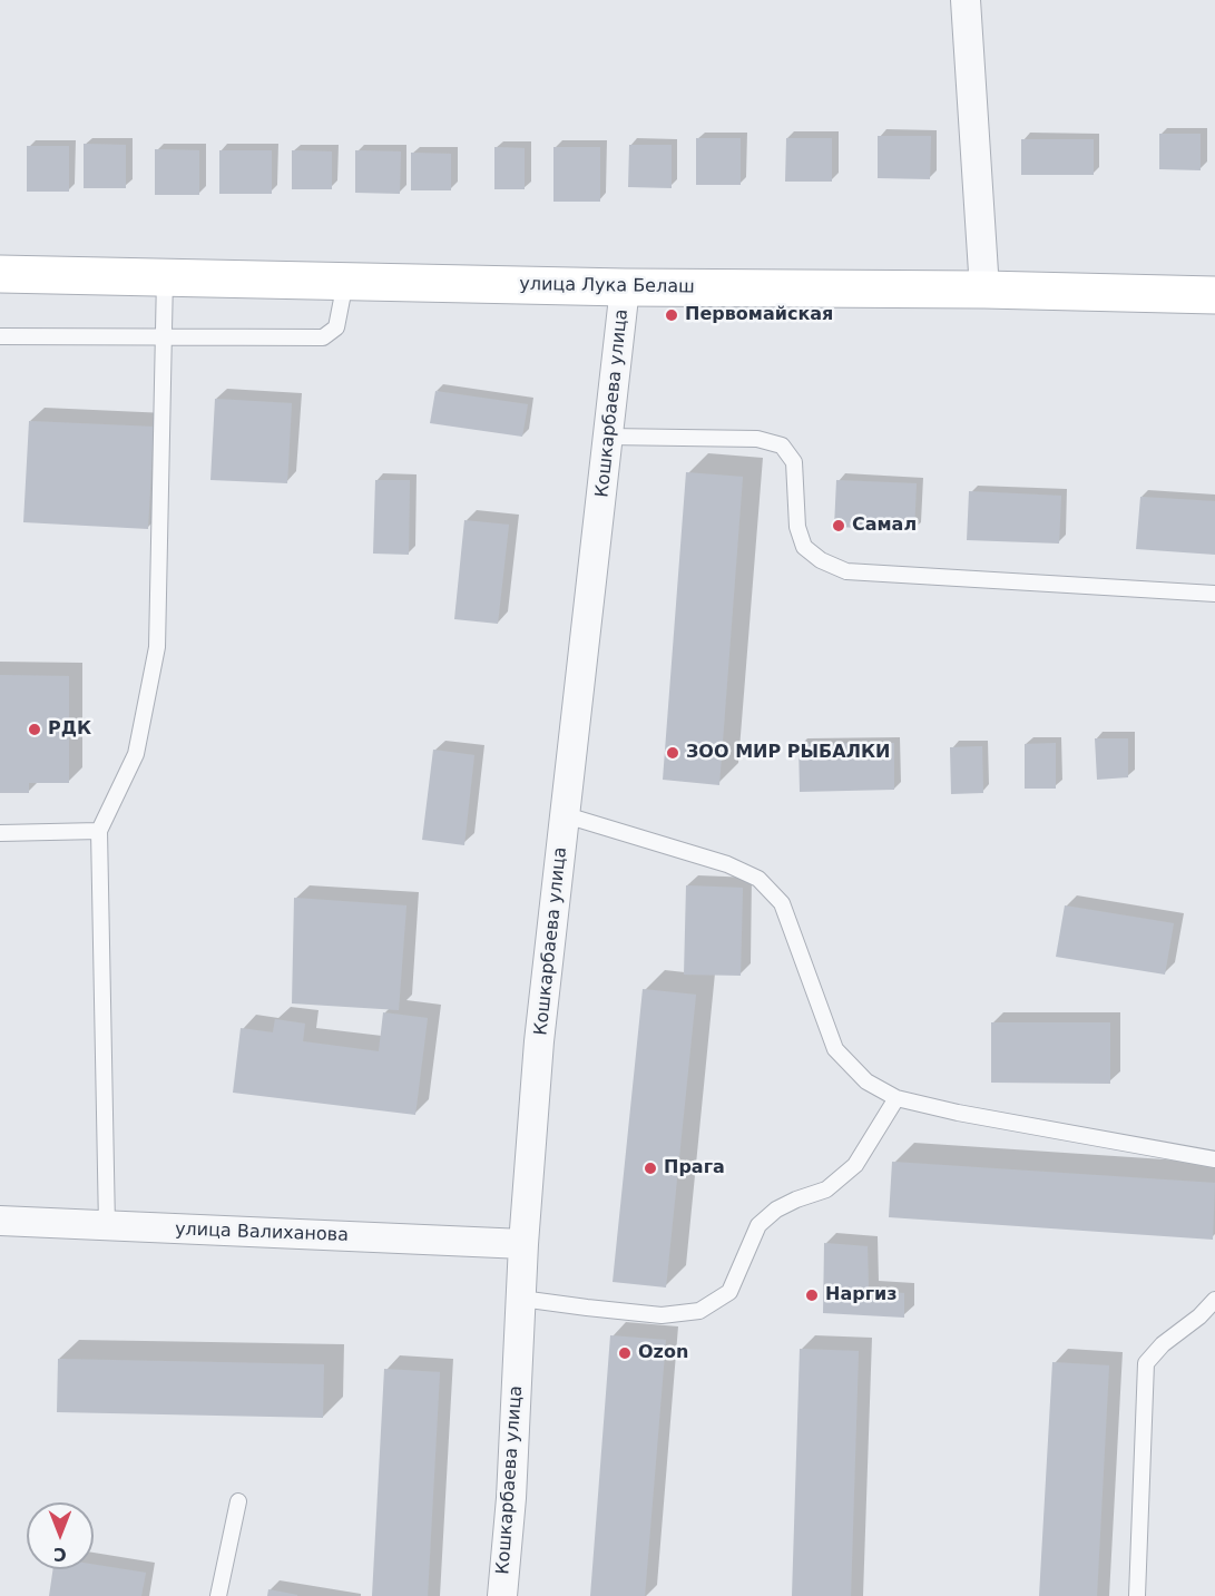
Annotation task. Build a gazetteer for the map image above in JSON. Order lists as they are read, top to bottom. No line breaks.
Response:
{"streets":{"main road":["улица Лука Белаш"],"street":["Кошкарбаева улица","улица Валиханова"]},"crossings":[["улица Лука Белаш","Кошкарбаева улица"],["Кошкарбаева улица","улица Валиханова"]],"places":["Первомайская","Самал","РДК","ЗОО МИР РЫБАЛКИ","Прага","Наргиз","Ozon"],"north":"bottom"}
